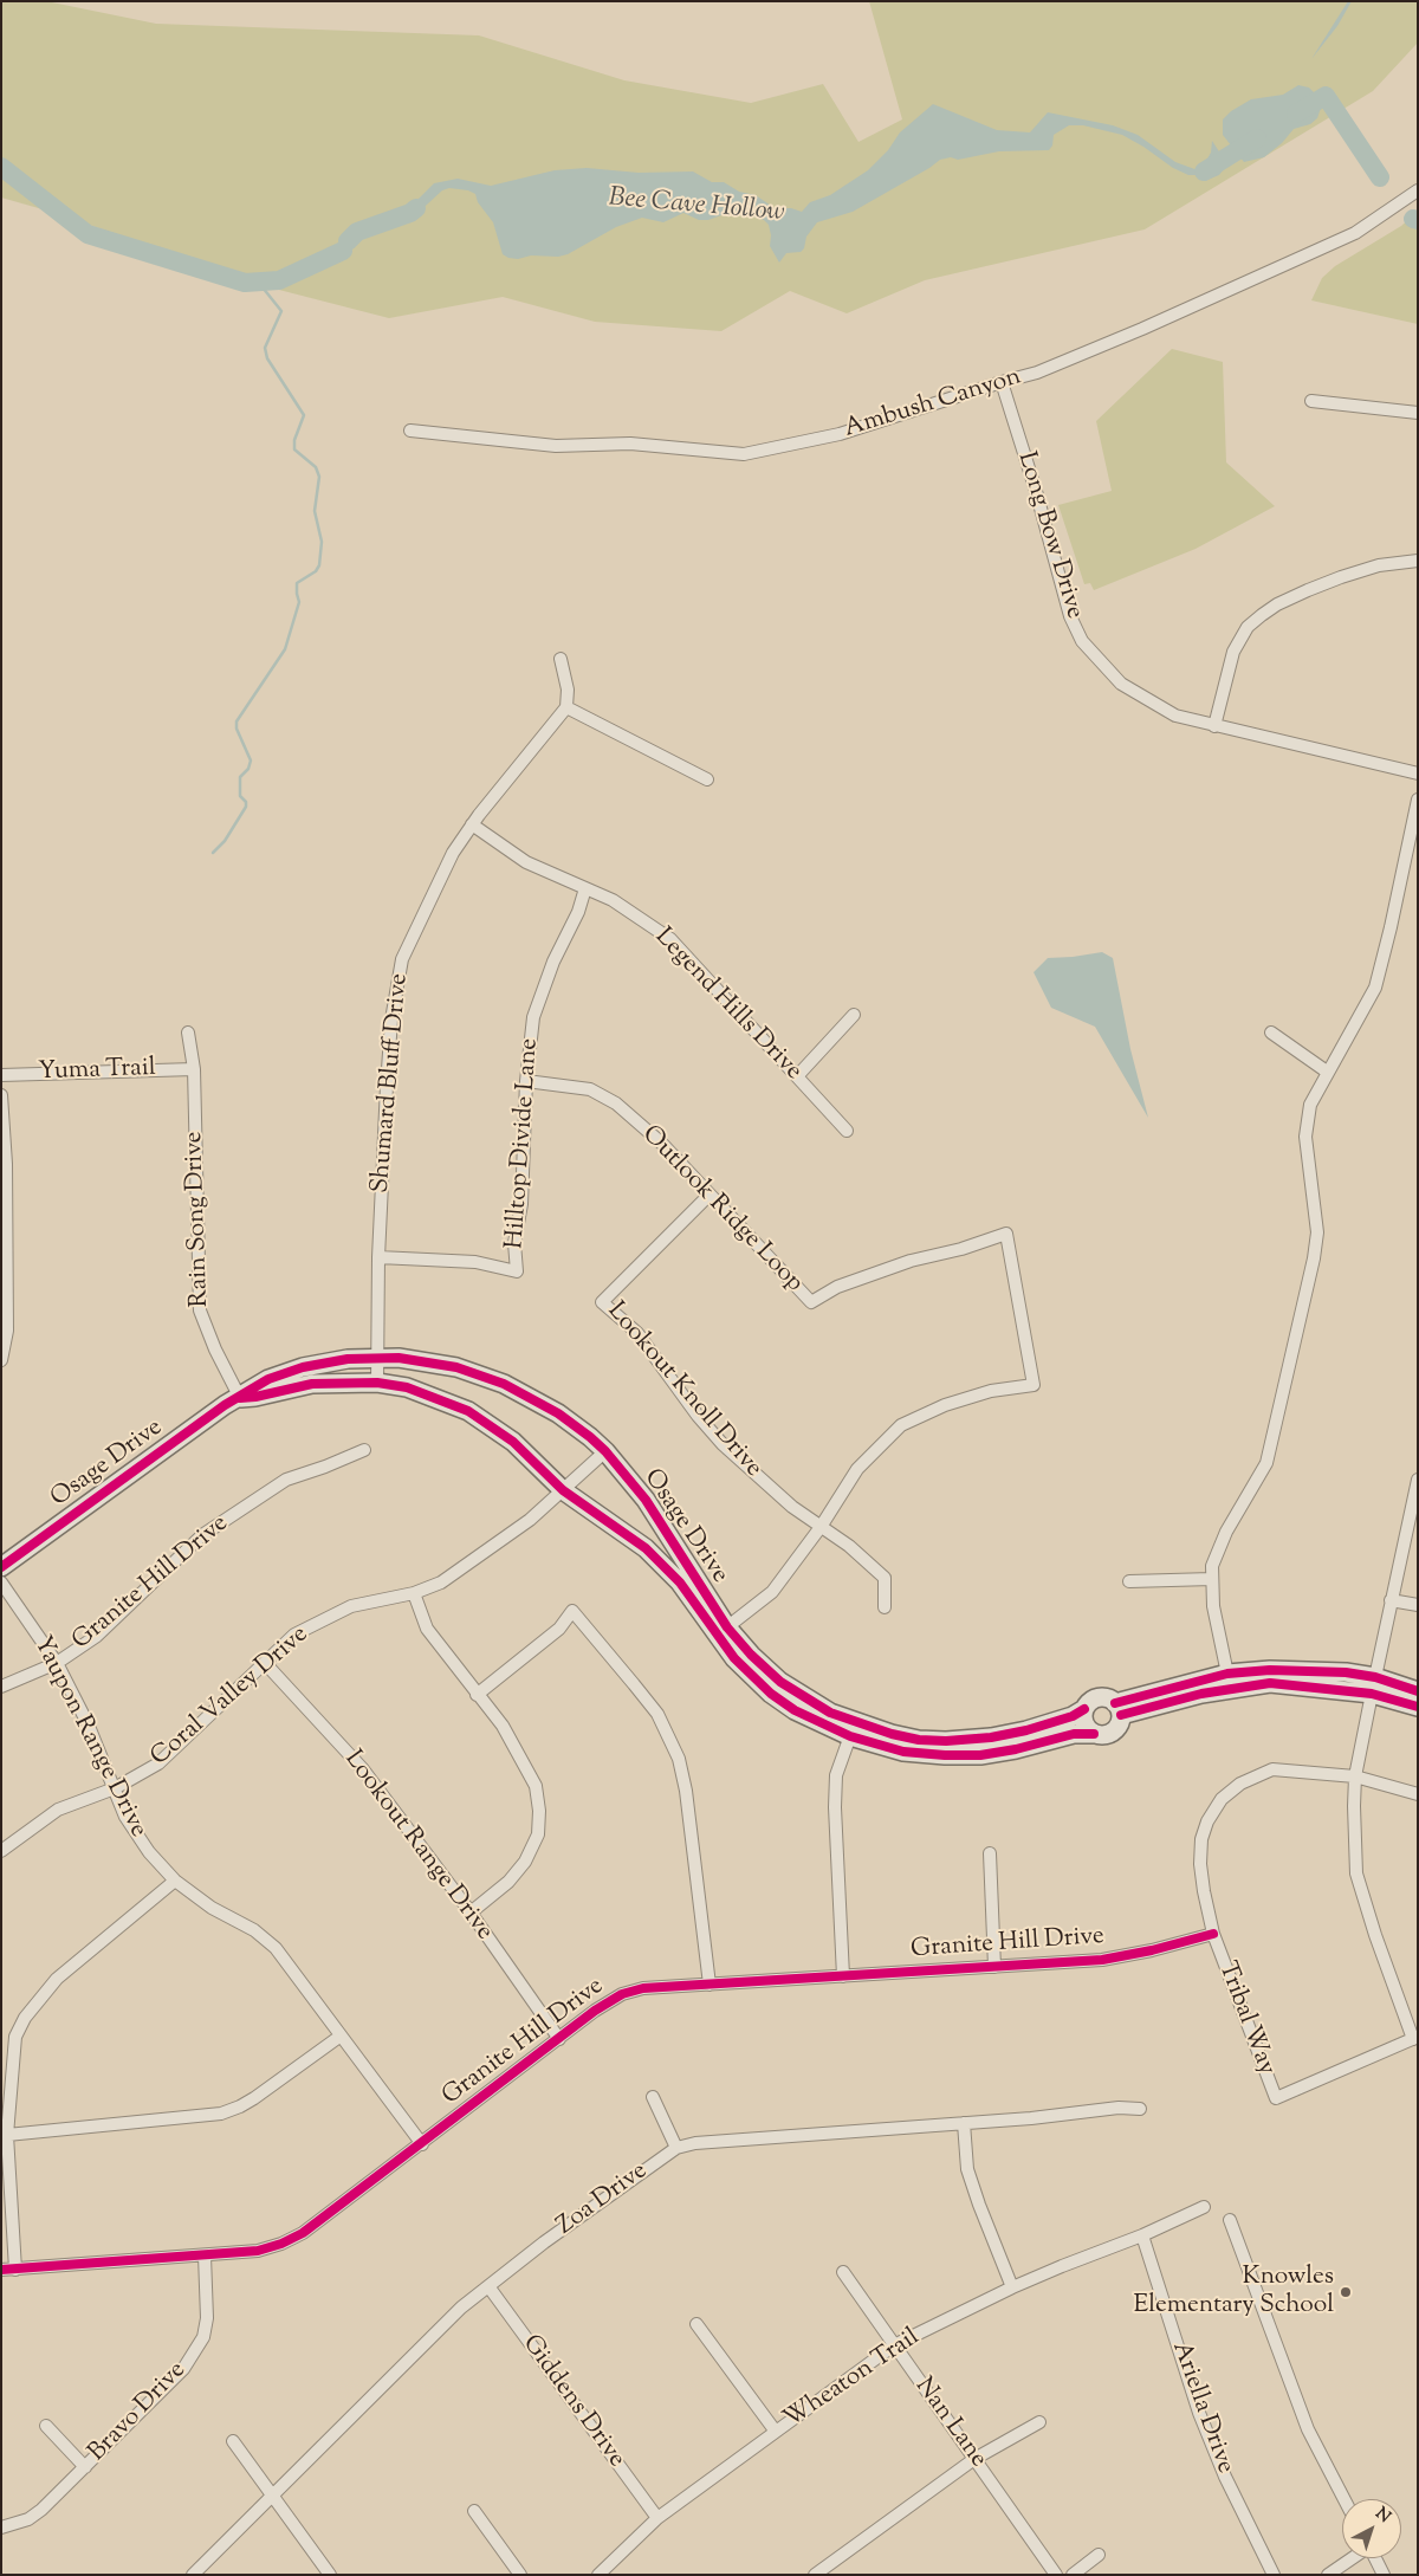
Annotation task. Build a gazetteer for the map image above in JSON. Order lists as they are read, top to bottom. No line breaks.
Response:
{"streets":{"street":["Ambush Canyon","Long Bow Drive","Legend Hills Drive","Yuma Trail","Shumard Bluff Drive","Hilltop Divide Lane","Outlook Ridge Loop","Rain Song Drive","Lookout Knoll Drive","Osage Drive","Granite Hill Drive","Coral Valley Drive","Yaupon Range Drive","Lookout Range Drive","Tribal Way","Zoa Drive","Wheaton Trail","Giddens Drive","Ariella Drive","Bravo Drive","Nan Lane"]},"crossings":[["Ambush Canyon","Long Bow Drive"],["Legend Hills Drive","Shumard Bluff Drive"],["Legend Hills Drive","Hilltop Divide Lane"],["Yuma Trail","Rain Song Drive"],["Shumard Bluff Drive","Hilltop Divide Lane"],["Shumard Bluff Drive","Osage Drive"],["Hilltop Divide Lane","Outlook Ridge Loop"],["Outlook Ridge Loop","Lookout Knoll Drive"],["Rain Song Drive","Osage Drive"],["Osage Drive","Coral Valley Drive"],["Granite Hill Drive","Yaupon Range Drive"],["Granite Hill Drive","Lookout Range Drive"],["Granite Hill Drive","Tribal Way"],["Granite Hill Drive","Bravo Drive"],["Coral Valley Drive","Yaupon Range Drive"],["Coral Valley Drive","Lookout Range Drive"],["Zoa Drive","Giddens Drive"],["Wheaton Trail","Giddens Drive"],["Wheaton Trail","Ariella Drive"],["Wheaton Trail","Nan Lane"]],"water":["Bee Cave Hollow"],"places":["Knowles Elementary School"],"north":"top right"}
